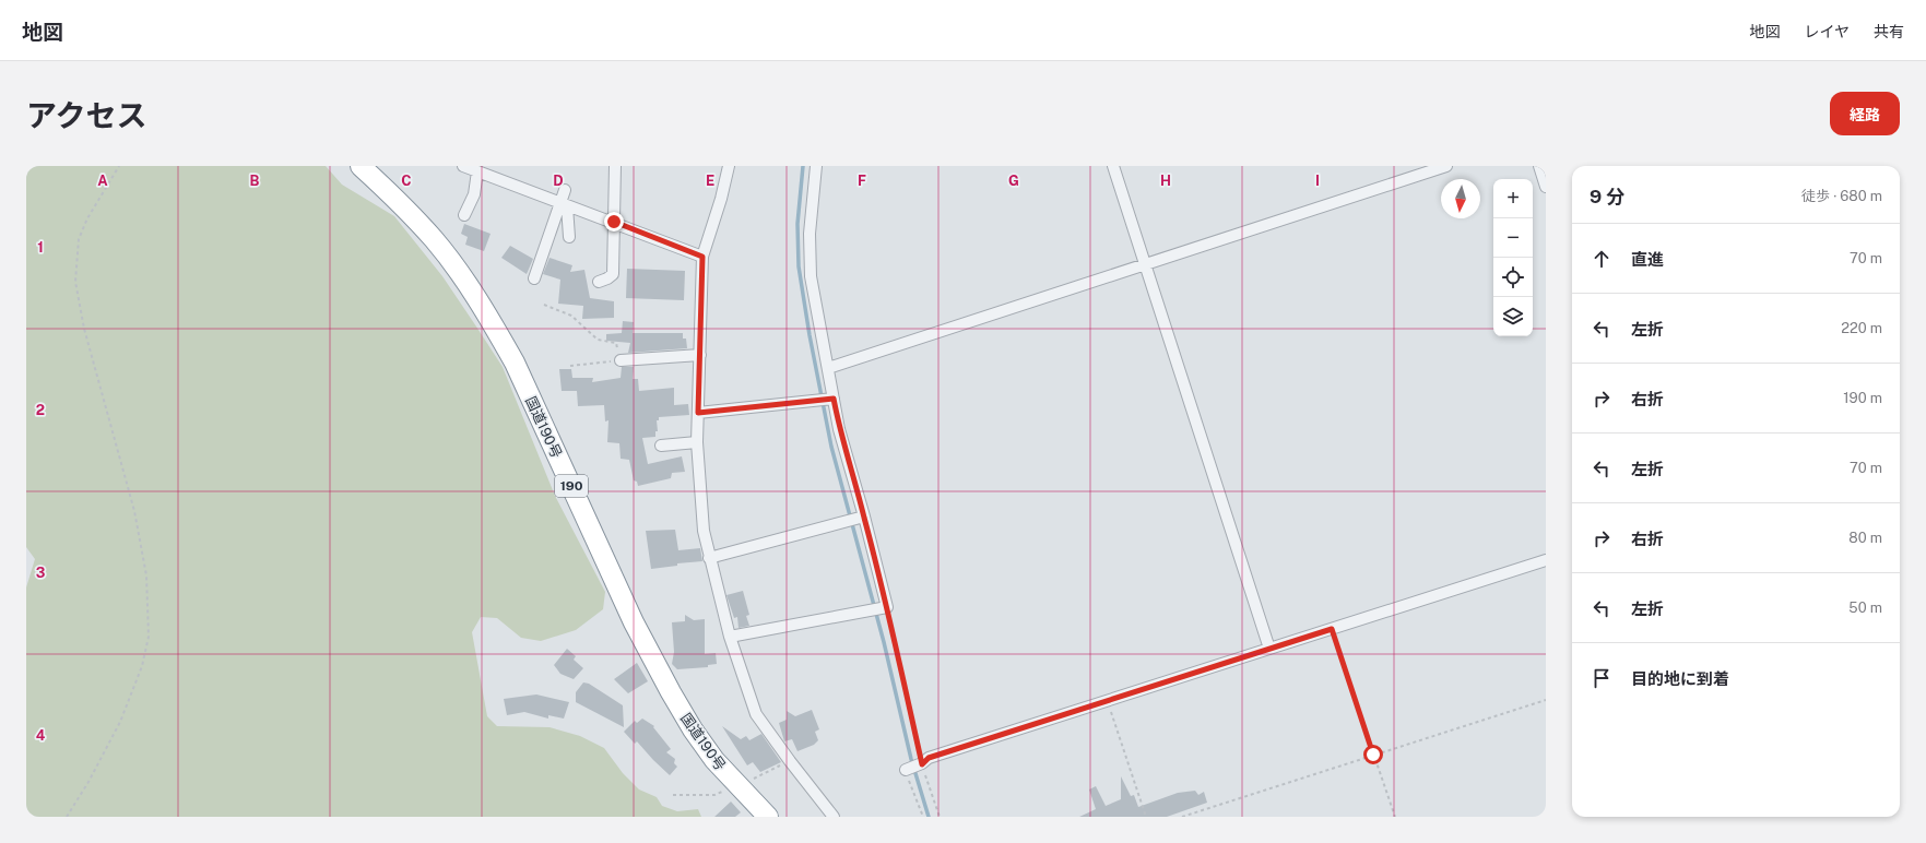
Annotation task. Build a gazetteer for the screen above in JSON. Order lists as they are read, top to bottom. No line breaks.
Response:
{"streets":{"highway":["国道190号","190"]},"north":"bottom","page":{"header":"地図","nav":["地図","レイヤ","共有"],"title":"アクセス","buttons":"経路","heading":["9 分","徒歩 · 680 m"],"map_buttons":["+","−"],"list":[["直進","70 m"],["左折","220 m"],["右折","190 m"],["左折","70 m"],["右折","80 m"],["左折","50 m"],"目的地に到着"]},"grid":{"columns":["A","B","C","D","E","F","G","H","I"],"rows":["1","2","3","4"]}}
